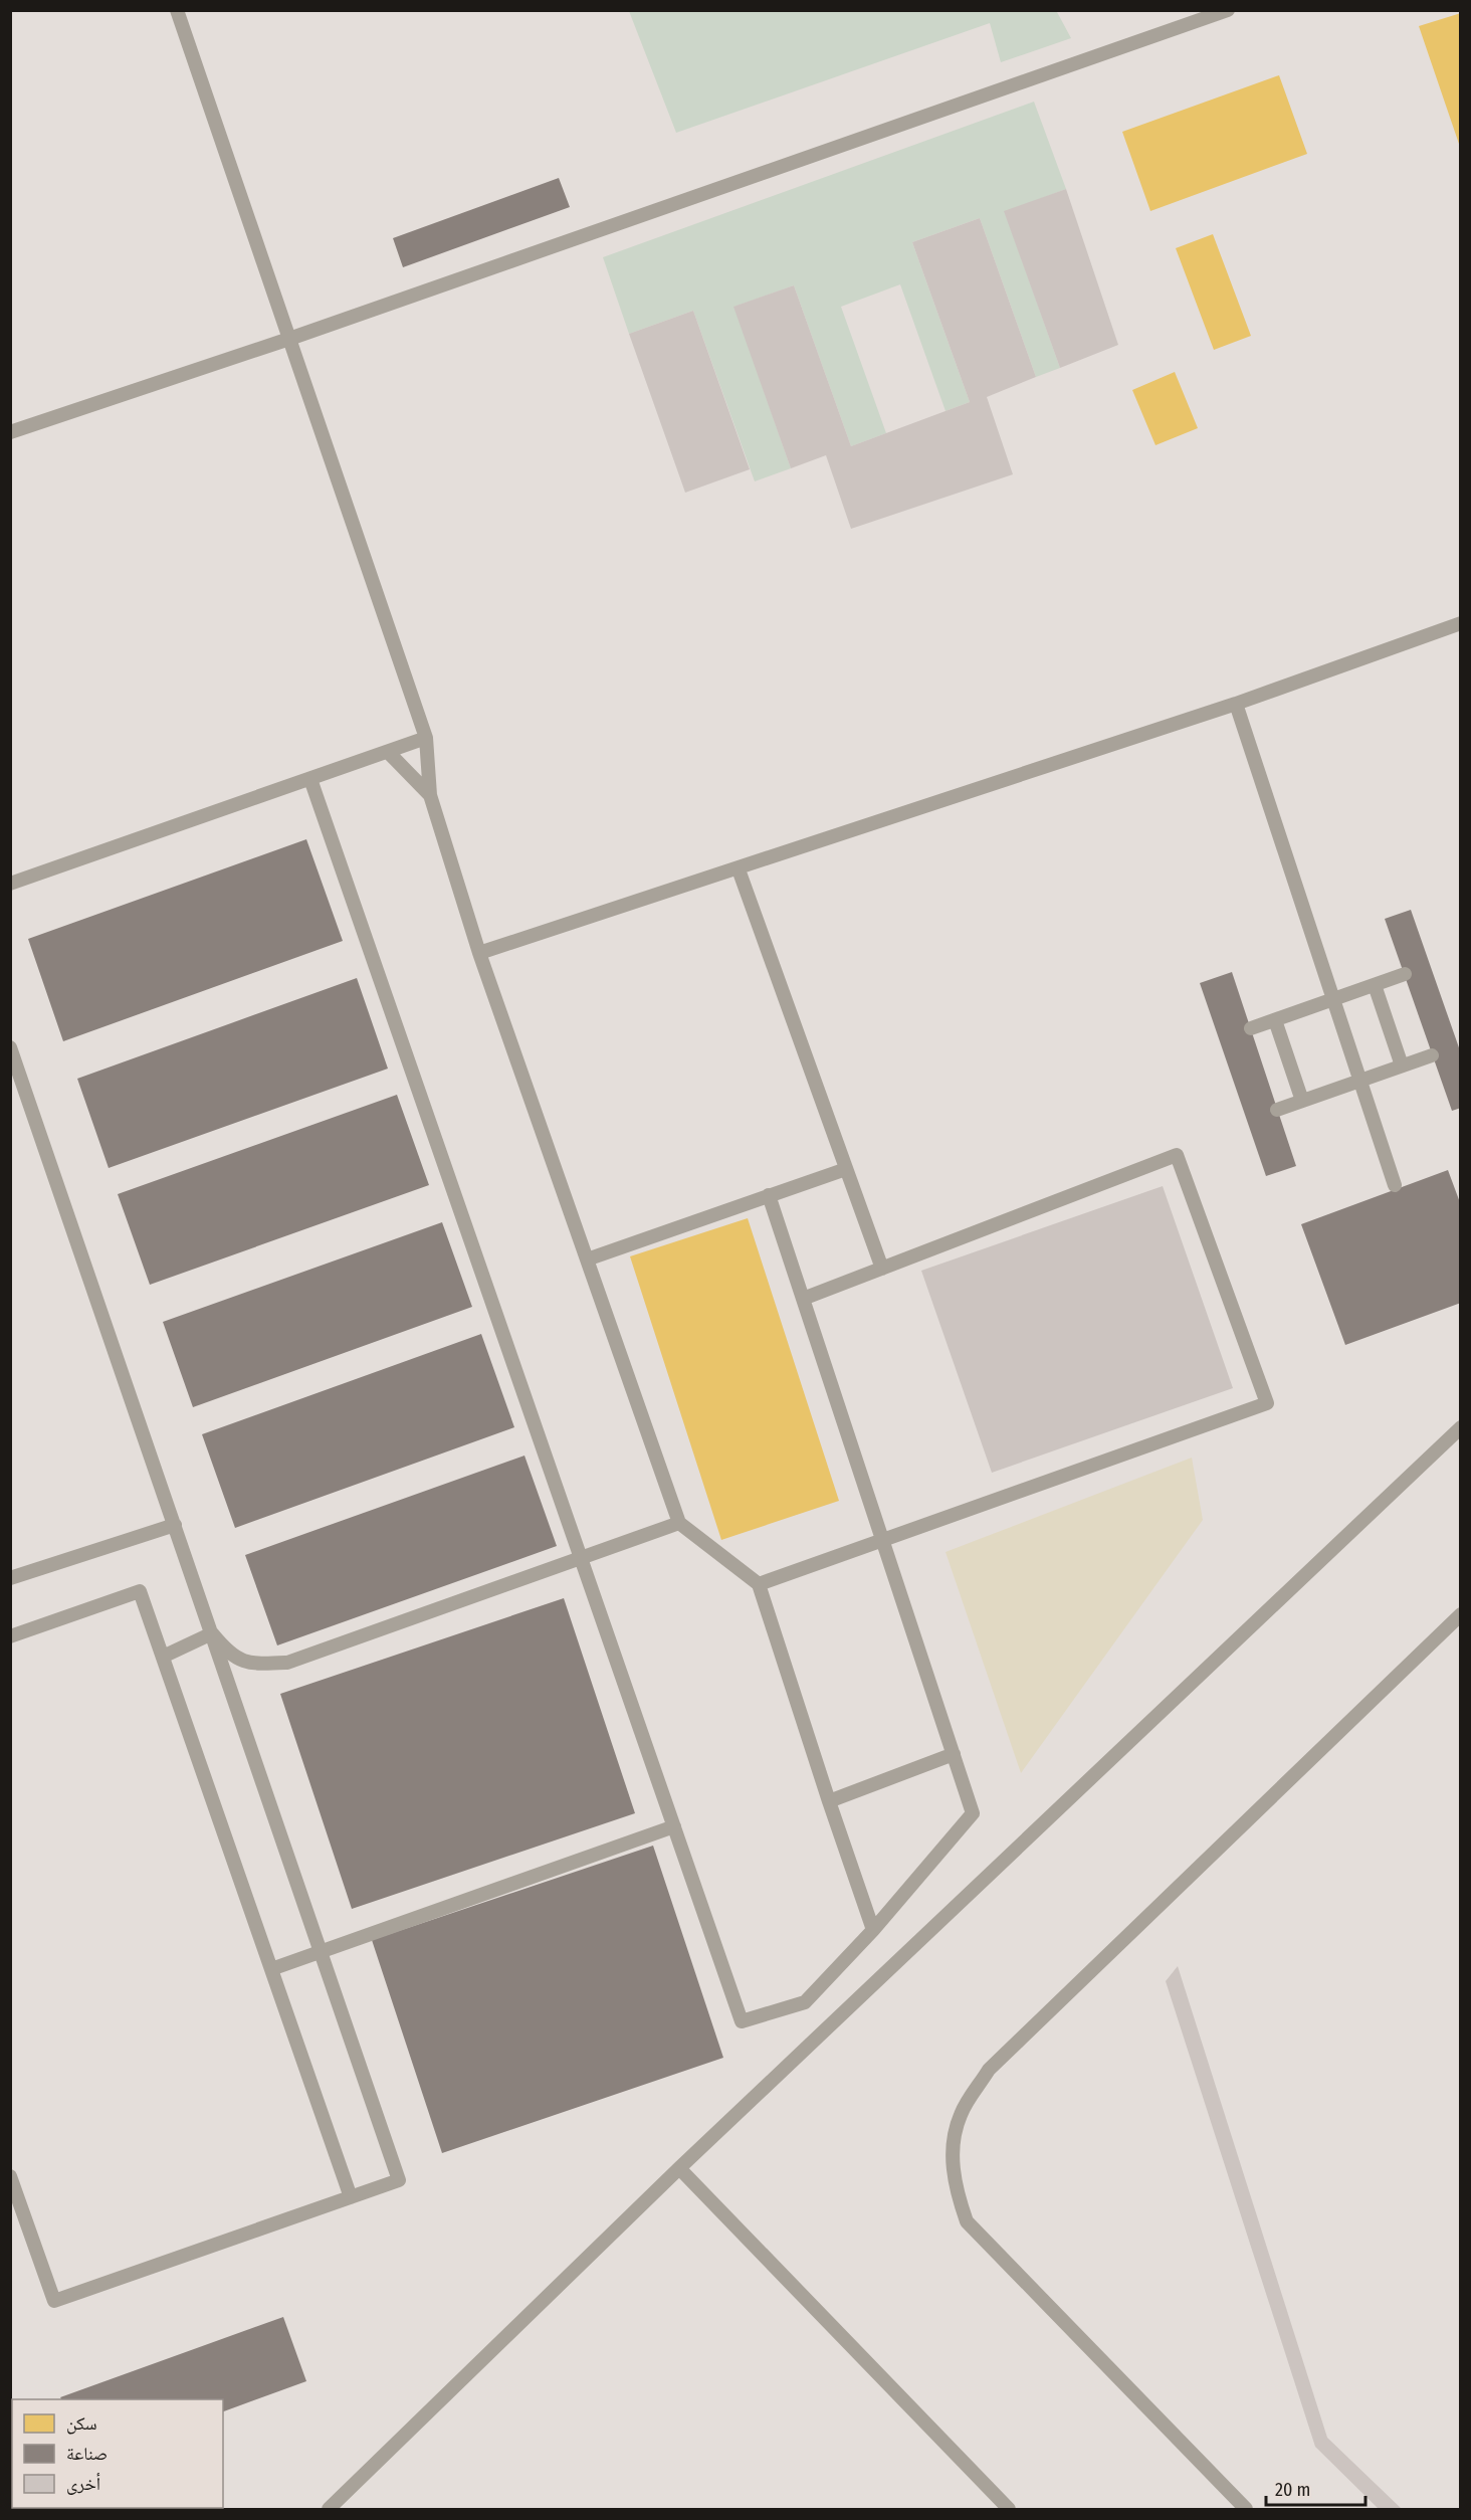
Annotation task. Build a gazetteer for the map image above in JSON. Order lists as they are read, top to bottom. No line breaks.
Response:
{"legend":["سكن","صناعة","أخرى"],"scale_bar":"20 m"}
